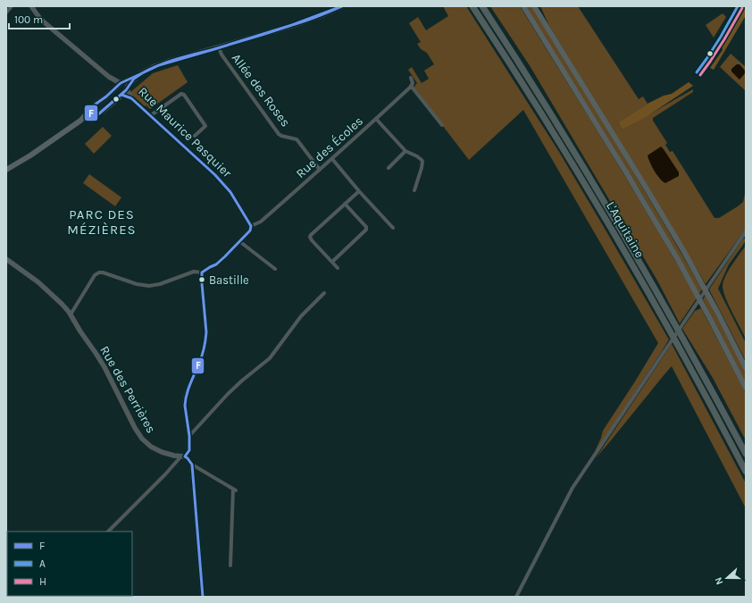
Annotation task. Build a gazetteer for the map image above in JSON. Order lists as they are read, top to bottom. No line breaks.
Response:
{"streets":{"highway":["L'Aquitaine"],"street":["Allée des Roses","Rue Maurice Pasquier","Rue des Écoles","Rue des Perrières"]},"crossings":[["Allée des Roses","Rue des Écoles"],["Rue Maurice Pasquier","Rue des Écoles"]],"districts":["PARC DES MÉZIÈRES"],"places":["Bastille"],"lines":["transit line F","transit line A","transit line H"],"legend":["F","A","H"],"scale_bar":"100 m","north":"left"}
